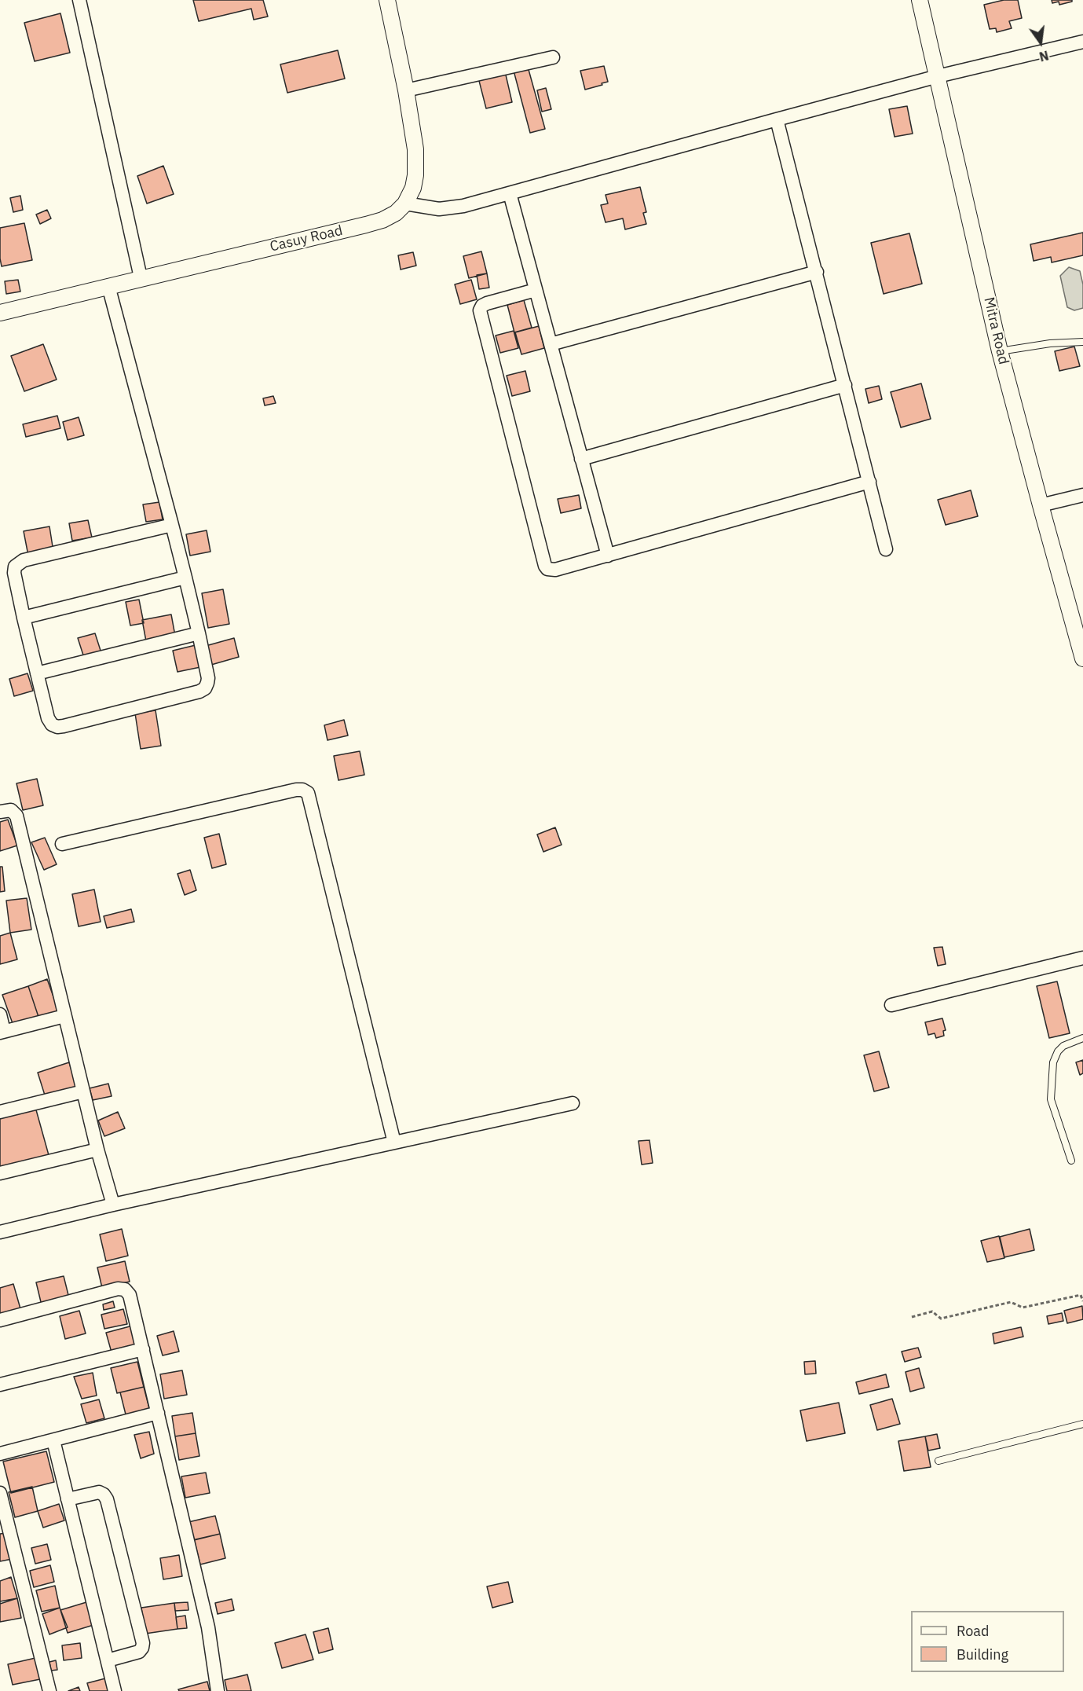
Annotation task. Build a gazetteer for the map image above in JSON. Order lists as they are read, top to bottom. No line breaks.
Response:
{"streets":{"street":["Casuy Road","Mitra Road"]},"legend":["Road","Building"],"north":"bottom"}
